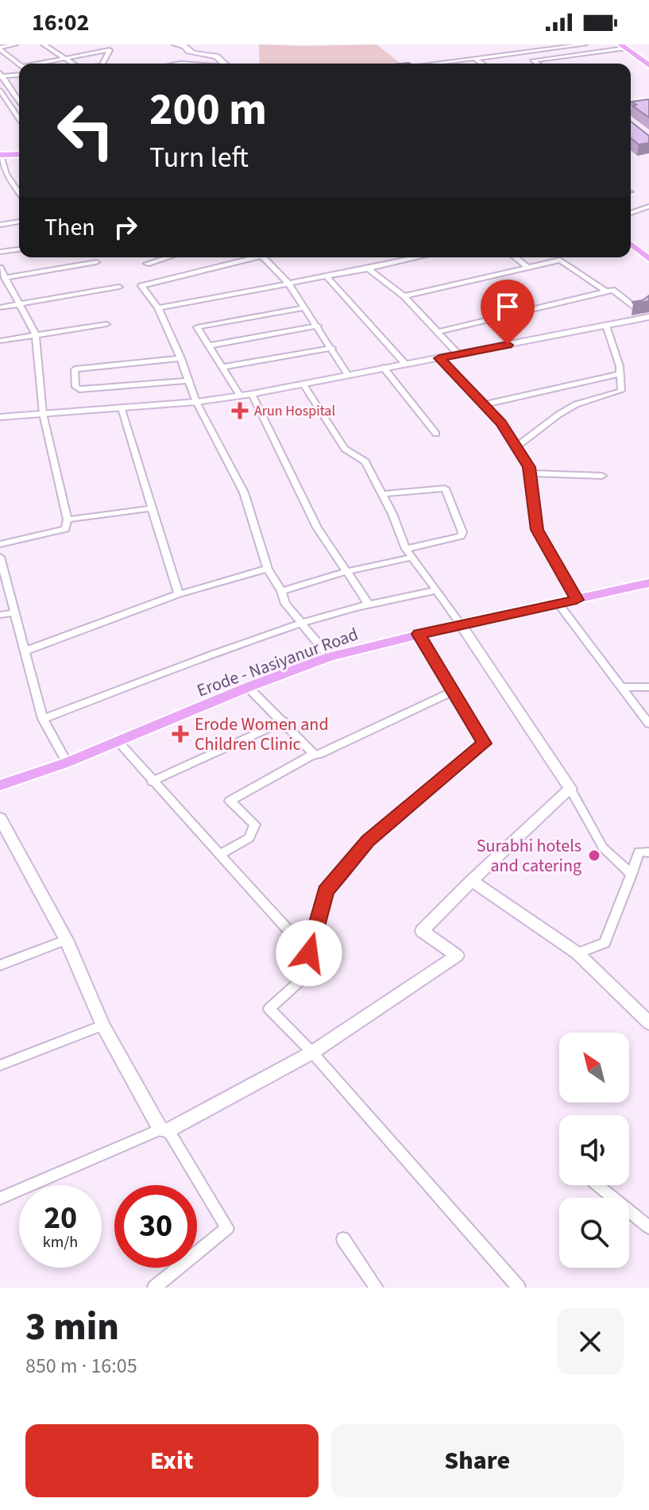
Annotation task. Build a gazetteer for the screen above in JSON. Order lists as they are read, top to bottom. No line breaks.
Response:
{"streets":{"main road":["Erode - Nasiyanur Road"]},"places":{"health":["Arun Hospital","Erode Women and Children Clinic"],"other":["Surabhi hotels and catering"]},"north":"top left","page":{"status":"16:02","turn":["200 m","Turn left"],"then":"Then","speed":"20 km/h","limit":"30","heading":["3 min","850 m · 16:05"],"buttons":["Exit","Share"]}}
